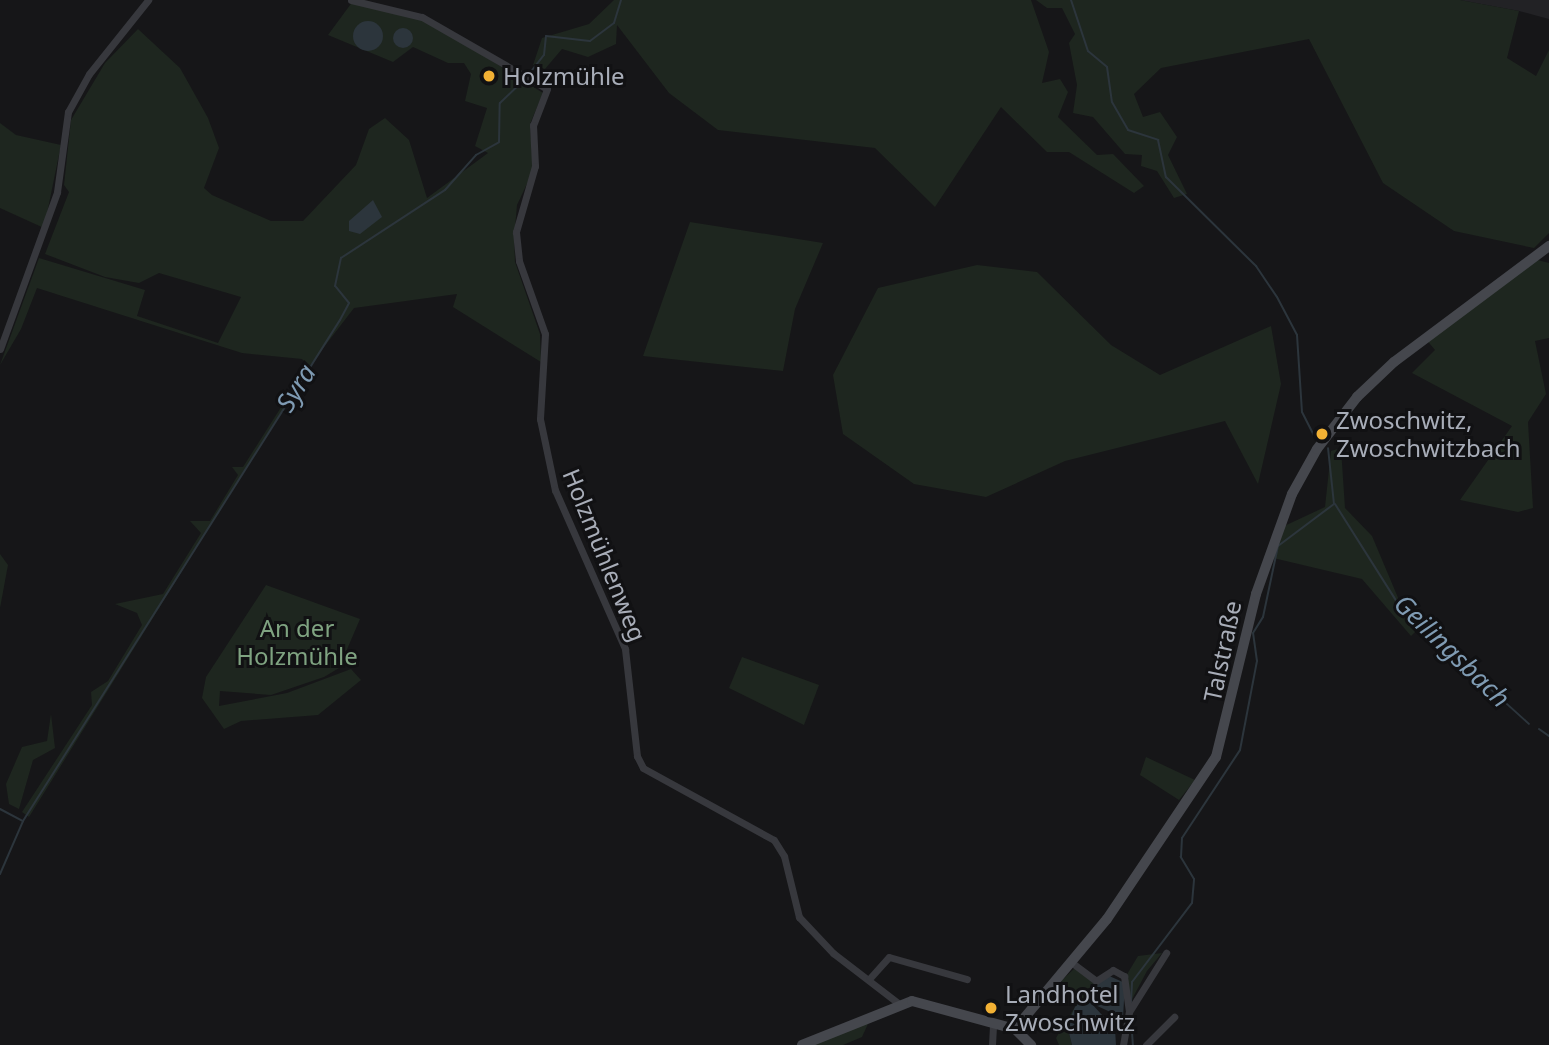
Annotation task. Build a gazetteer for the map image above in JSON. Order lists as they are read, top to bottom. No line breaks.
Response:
{"streets":{"street":["Holzmühlenweg","Talstraße"]},"water":["Syra","Geilingsbach"],"parks":["An der Holzmühle"],"places":["Holzmühle","Zwoschwitz, Zwoschwitzbach","Landhotel Zwoschwitz"]}
